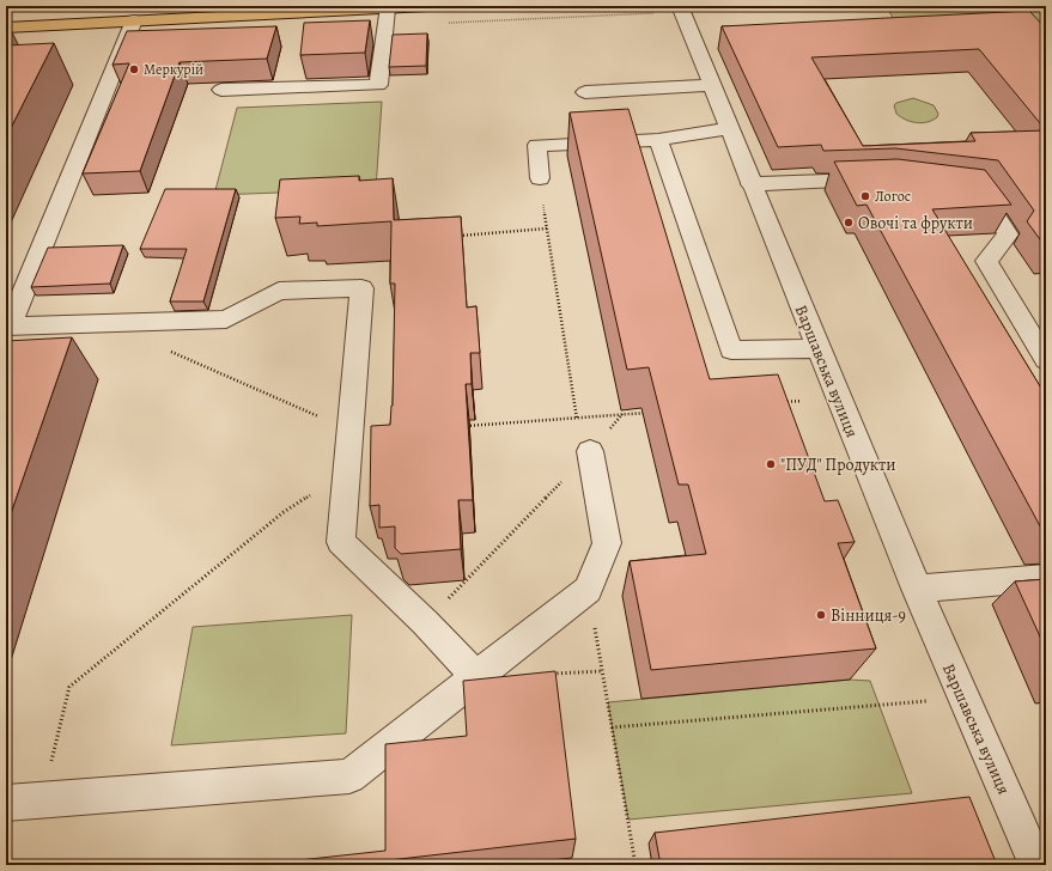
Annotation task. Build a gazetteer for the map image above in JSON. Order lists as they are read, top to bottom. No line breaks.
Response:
{"streets":{"street":["Варшавська вулиця"]},"places":["Меркурій","Логос","Овочі та фрукти","\"ПУД\" Продукти","Вінниця-9"]}
